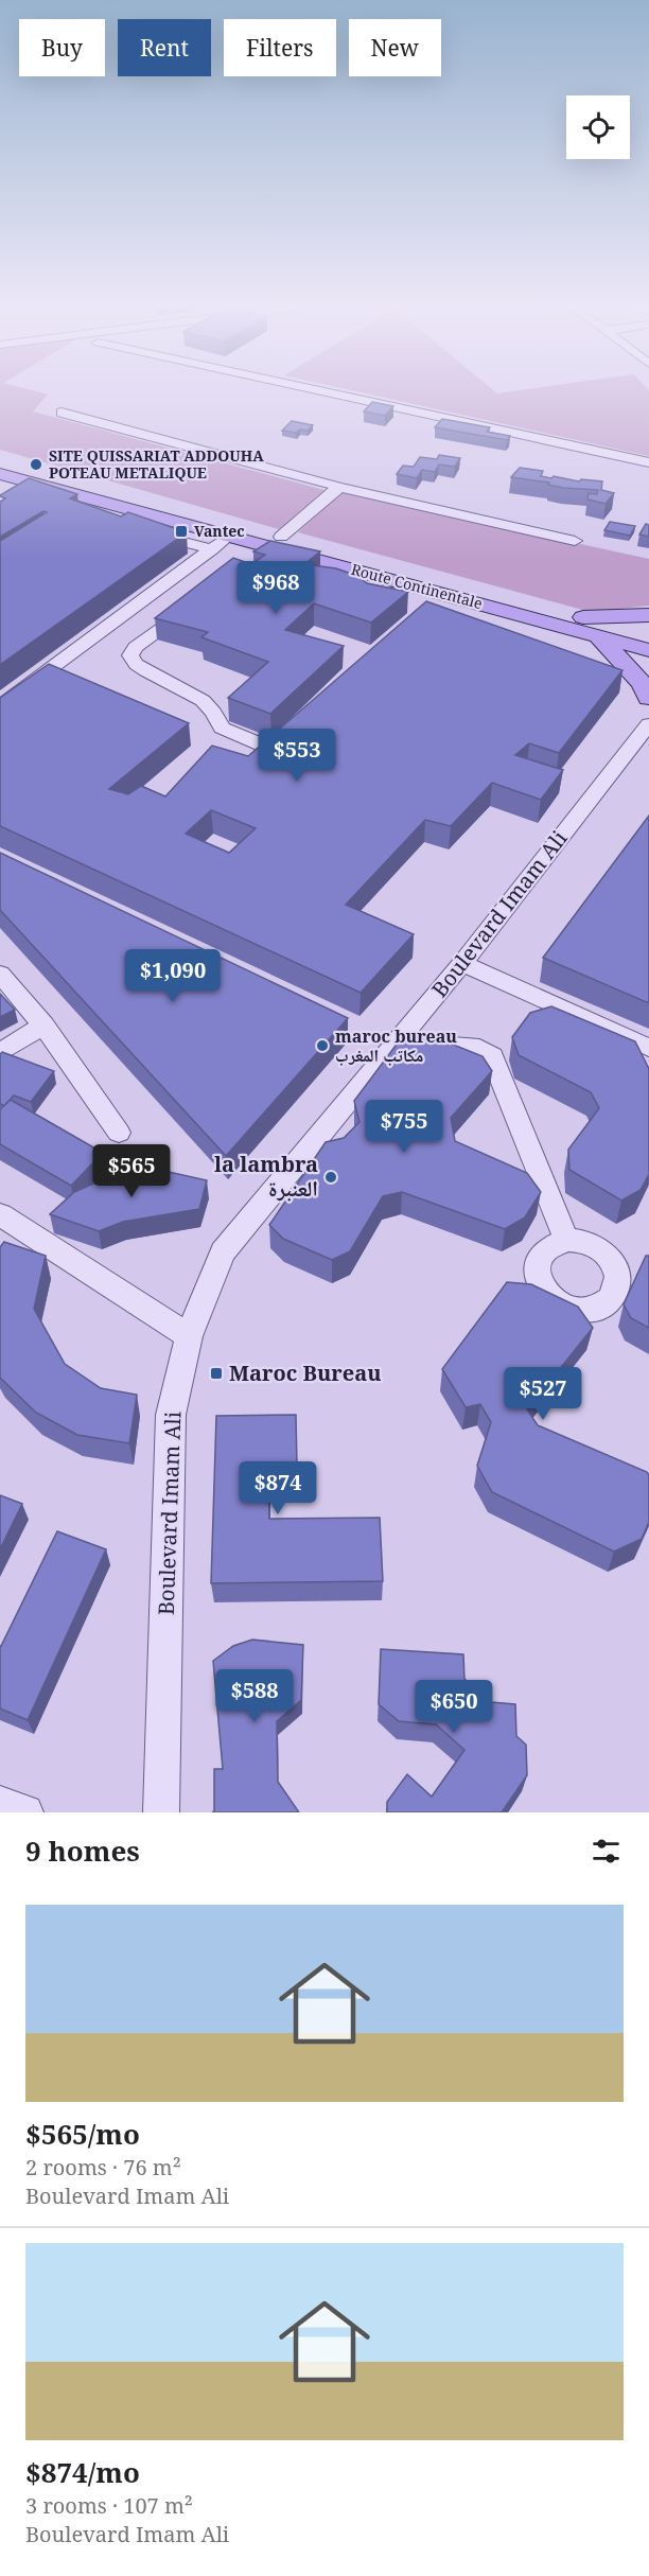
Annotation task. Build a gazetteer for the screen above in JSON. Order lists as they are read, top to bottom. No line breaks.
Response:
{"streets":{"main road":["Route Continentale"],"street":["Boulevard Imam Ali"]},"places":{"other":["SITE QUISSARIAT ADDOUHA POTEAU METALIQUE","maroc bureau مكاتب المغرب","la lambra العنبرة"],"transit":["Vantec","Maroc Bureau"]},"page":{"chip":["Buy","Rent","Filters","New"],"price":["$968","$553","$1,090","$755","$565","$527","$874","$588","$650"],"heading":"9 homes","list":[{"name":"$565/mo","note":"2 rooms · 76 m² · Boulevard Imam Ali"},{"name":"$874/mo","note":"3 rooms · 107 m² · Boulevard Imam Ali"}]}}
